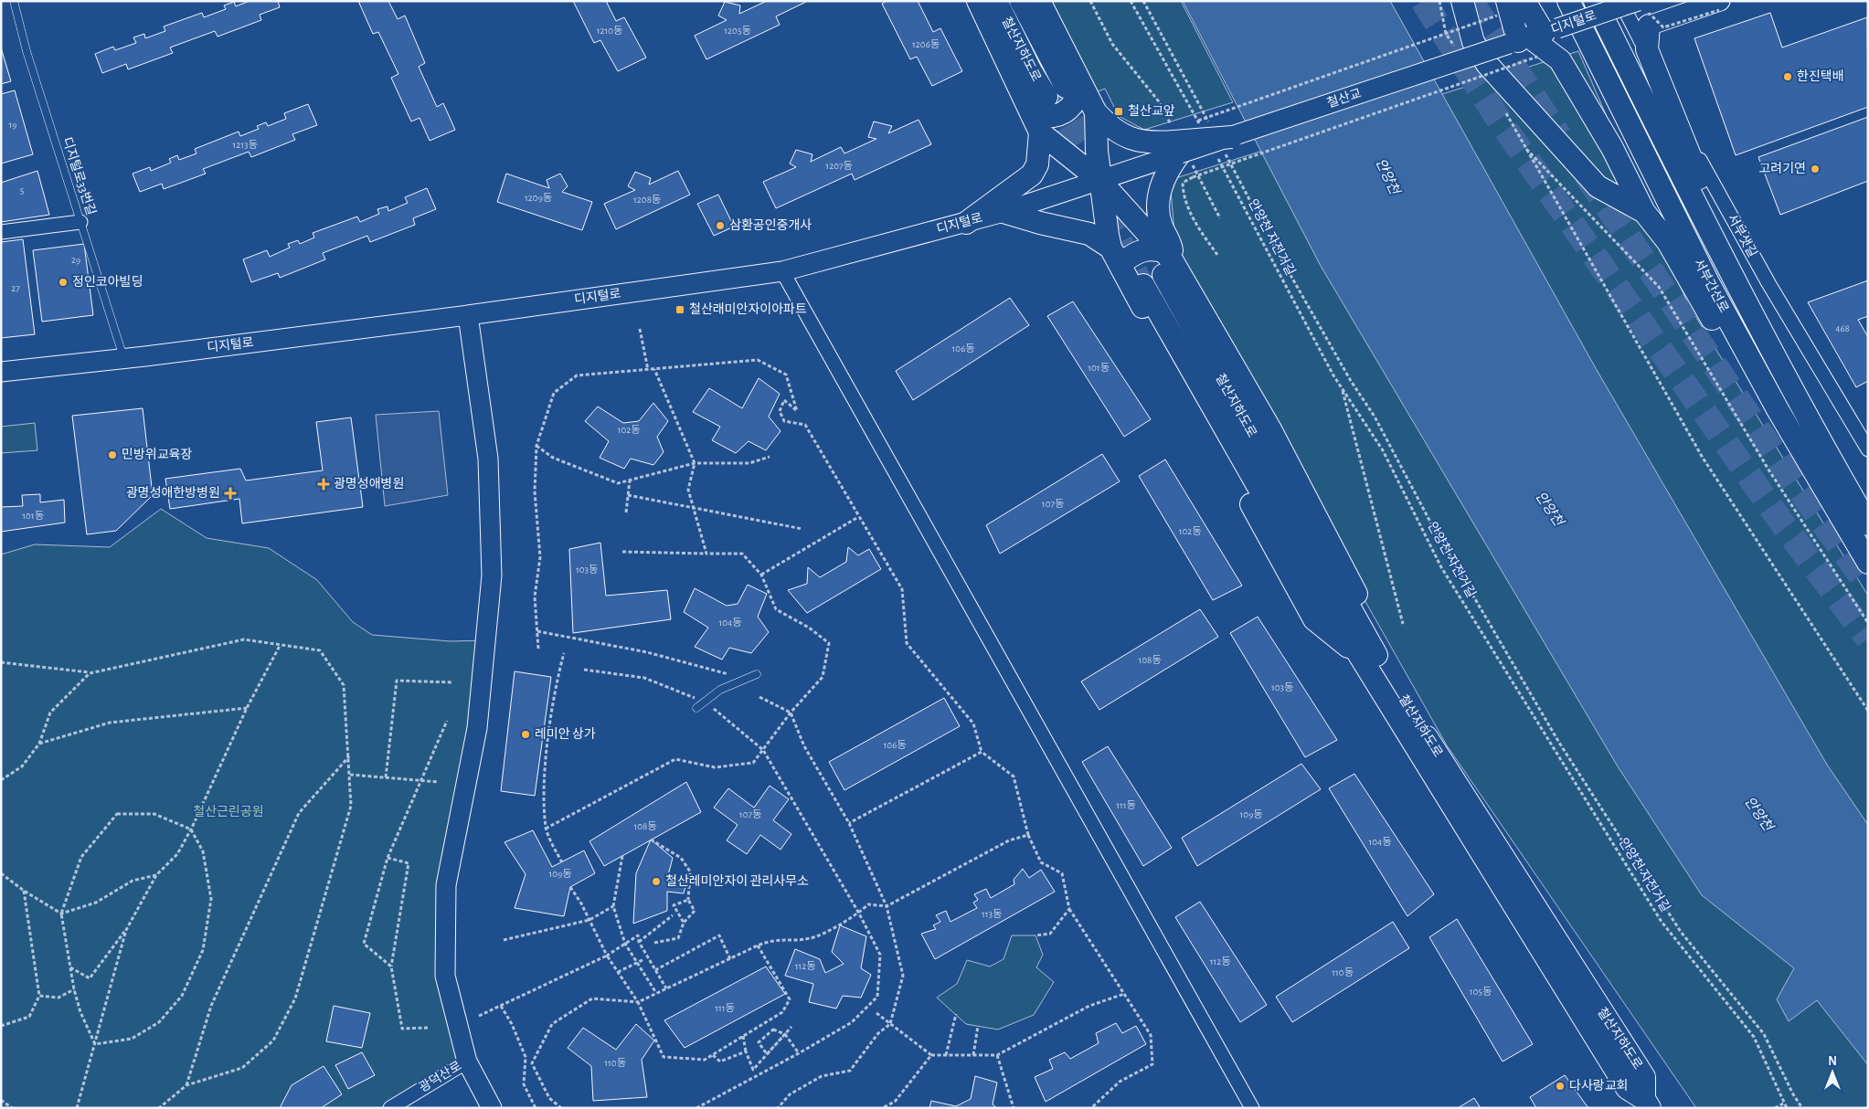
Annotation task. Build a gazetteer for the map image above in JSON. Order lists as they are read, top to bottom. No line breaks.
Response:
{"streets":{"main road":["디지털로","철산지하도로","철산교","서부간선로"],"street":["서부샛길","광덕산로"],"lane":["디지털로33번길"],"path":["안양천 자전거길"]},"crossings":[["디지털로","철산교"],["디지털로","디지털로33번길"]],"water":["안양천"],"parks":["철산근린공원"],"places":{"other":["한진택배","고려기연","삼환공인중개사","정인코아빌딩","민방위교육장","레미안 상가","철산레미안자이 관리사무소","다사랑교회"],"transit":["철산교앞","철산래미안자이아파트"],"health":["광명성애병원","광명성애한방병원"]},"house_numbers":["1210동","1205동","1206동","19","1213동","1207동","5","1209동","1208동","29","27","468","106동","101동","102동","107동","101동","102동","103동","104동","108동","103동","106동","111동","107동","109동","108동","104동","109동","113동","112동","112동","110동","105동","111동","110동"],"north":"top"}
